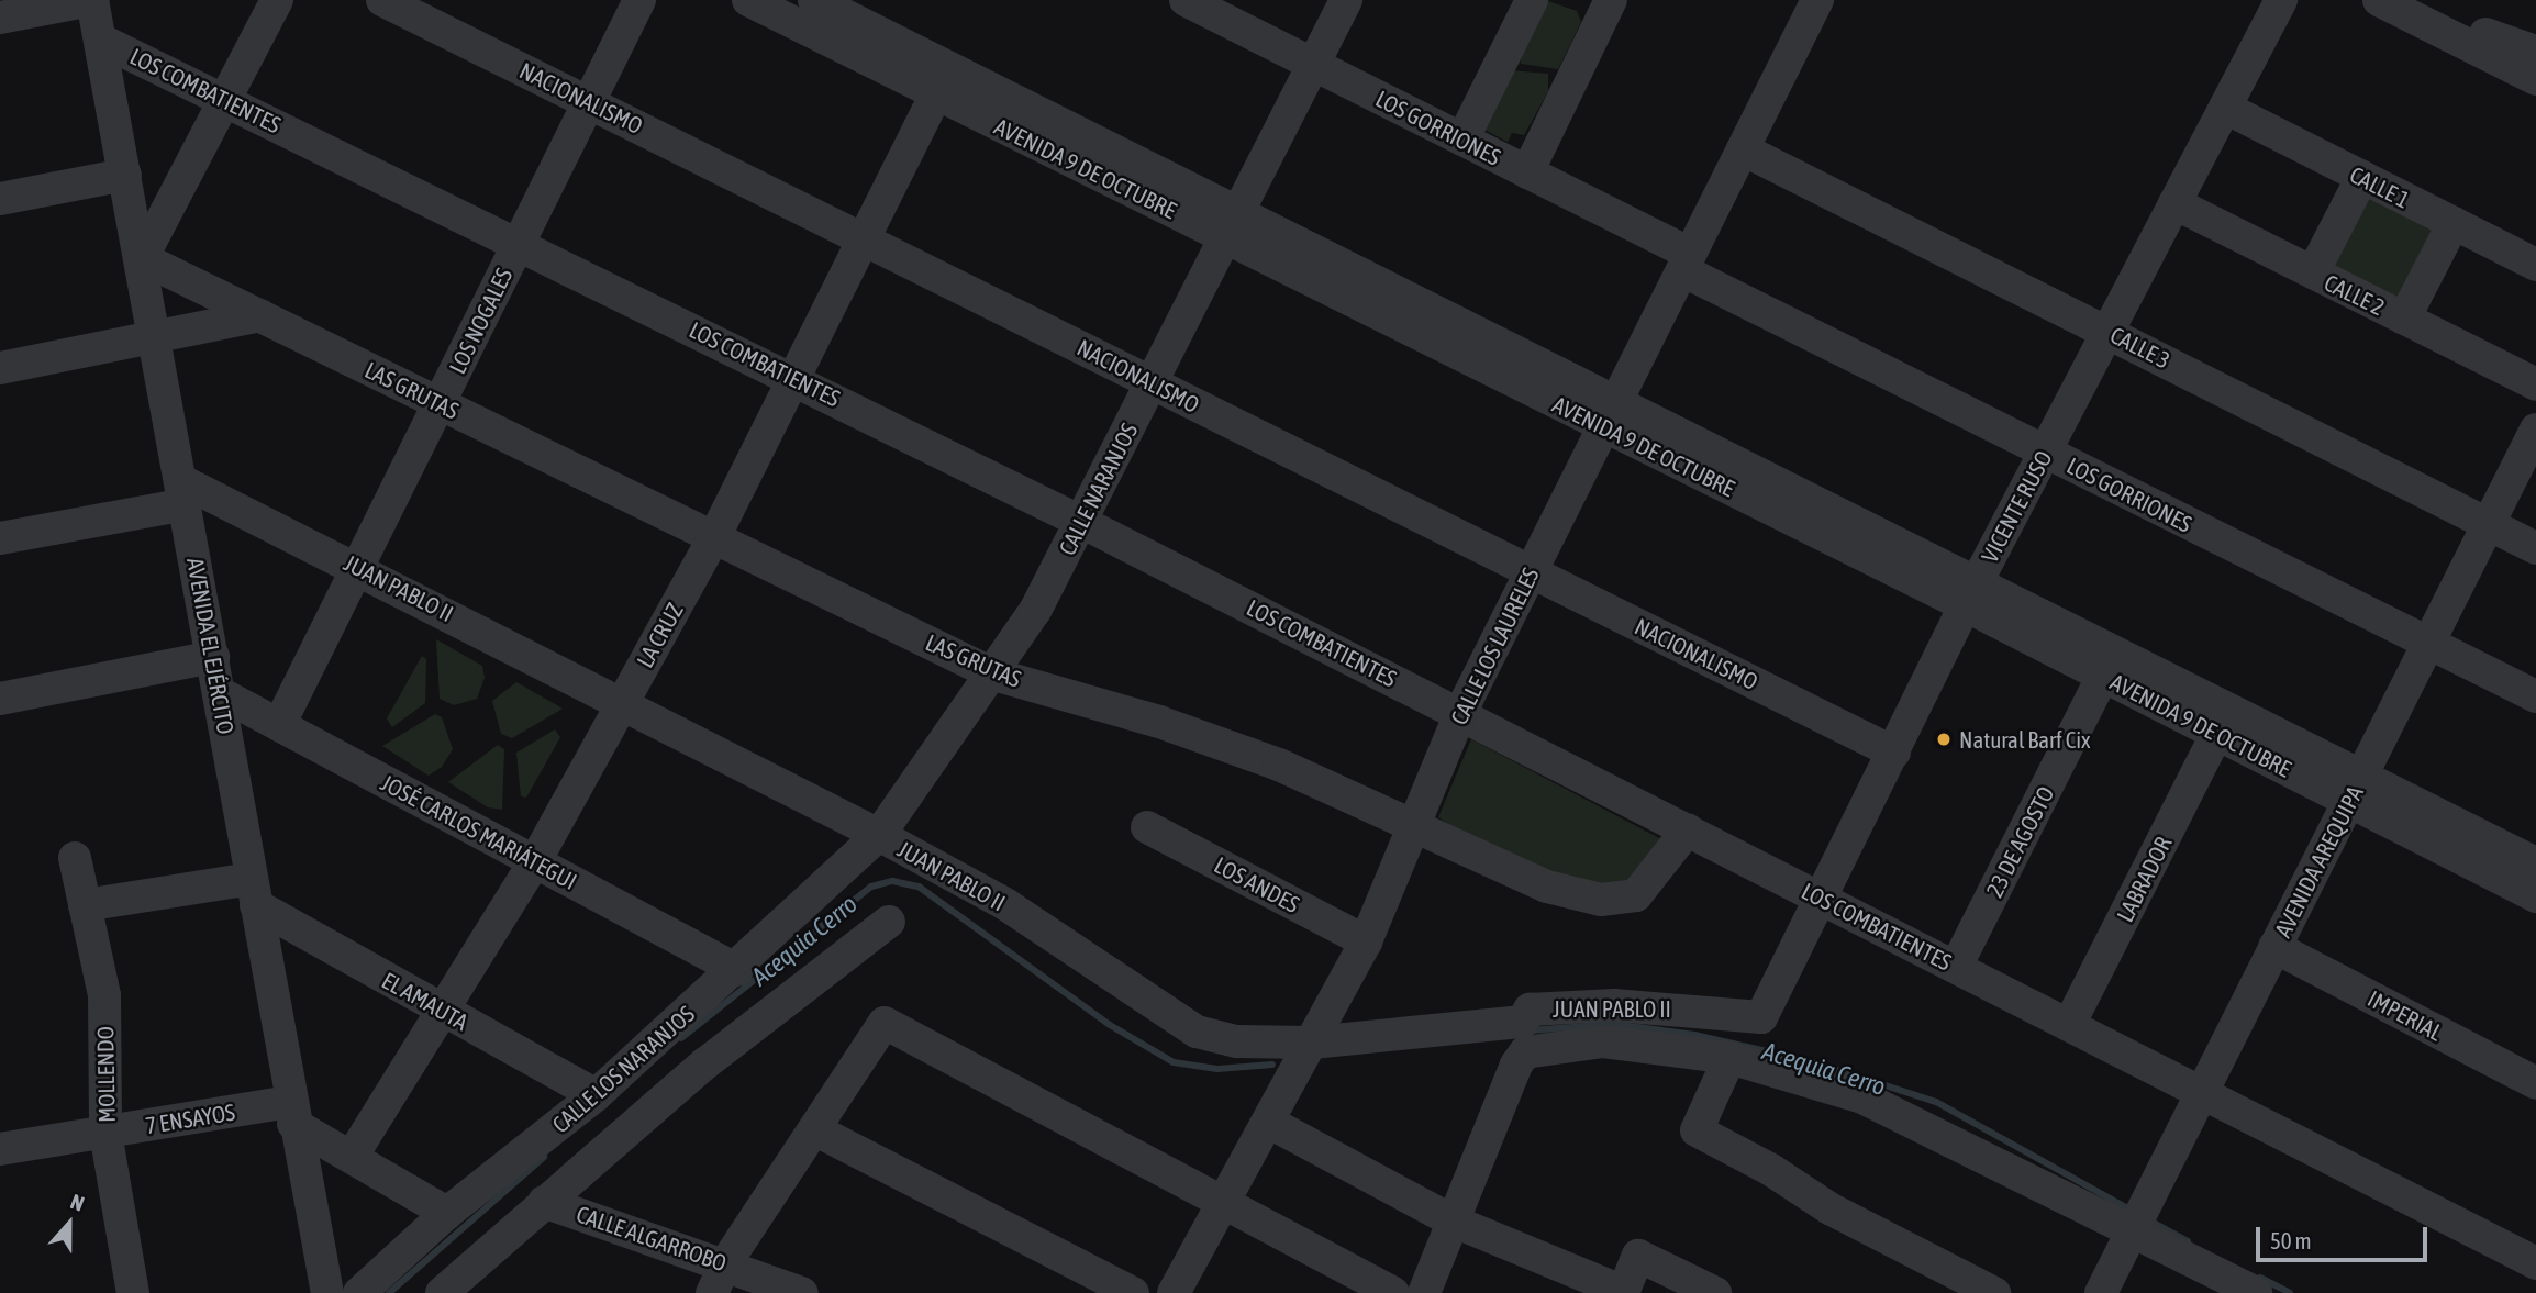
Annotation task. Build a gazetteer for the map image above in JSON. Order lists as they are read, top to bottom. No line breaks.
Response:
{"streets":{"street":["LOS COMBATIENTES","NACIONALISMO","LOS GORRIONES","AVENIDA 9 DE OCTUBRE","CALLE 1","CALLE 2","LOS NOGALES","CALLE 3","LAS GRUTAS","CALLE NARANJOS","VICENTE RUSO","JUAN PABLO II","LA CRUZ","AVENIDA EL EJÉRCITO","CALLE LOS LAURELES","JOSÉ CARLOS MARIÁTEGUI","23 DE AGOSTO","AVENIDA AREQUIPA","LABRADOR","LOS ANDES","EL AMAUTA","IMPERIAL","CALLE LOS NARANJOS","MOLLENDO","7 ENSAYOS","CALLE ALGARROBO"]},"crossings":[["LOS COMBATIENTES","LOS NOGALES"],["LOS COMBATIENTES","LAS GRUTAS"],["LOS COMBATIENTES","CALLE NARANJOS"],["LOS COMBATIENTES","VICENTE RUSO"],["LOS COMBATIENTES","LA CRUZ"],["LOS COMBATIENTES","AVENIDA EL EJÉRCITO"],["LOS COMBATIENTES","CALLE LOS LAURELES"],["LOS COMBATIENTES","23 DE AGOSTO"],["LOS COMBATIENTES","AVENIDA AREQUIPA"],["LOS COMBATIENTES","LABRADOR"],["NACIONALISMO","LOS NOGALES"],["NACIONALISMO","CALLE NARANJOS"],["NACIONALISMO","VICENTE RUSO"],["NACIONALISMO","LA CRUZ"],["NACIONALISMO","CALLE LOS LAURELES"],["LOS GORRIONES","CALLE NARANJOS"],["LOS GORRIONES","VICENTE RUSO"],["LOS GORRIONES","CALLE LOS LAURELES"],["LOS GORRIONES","AVENIDA AREQUIPA"],["AVENIDA 9 DE OCTUBRE","CALLE NARANJOS"],["AVENIDA 9 DE OCTUBRE","VICENTE RUSO"],["AVENIDA 9 DE OCTUBRE","LA CRUZ"],["AVENIDA 9 DE OCTUBRE","CALLE LOS LAURELES"],["AVENIDA 9 DE OCTUBRE","23 DE AGOSTO"],["AVENIDA 9 DE OCTUBRE","AVENIDA AREQUIPA"],["AVENIDA 9 DE OCTUBRE","LABRADOR"],["CALLE 1","VICENTE RUSO"],["CALLE 2","VICENTE RUSO"],["LOS NOGALES","LAS GRUTAS"],["LOS NOGALES","JUAN PABLO II"],["LOS NOGALES","JOSÉ CARLOS MARIÁTEGUI"],["CALLE 3","VICENTE RUSO"],["CALLE 3","CALLE LOS LAURELES"],["CALLE 3","AVENIDA AREQUIPA"],["LAS GRUTAS","CALLE NARANJOS"],["LAS GRUTAS","LA CRUZ"],["LAS GRUTAS","AVENIDA EL EJÉRCITO"],["LAS GRUTAS","CALLE LOS LAURELES"],["CALLE NARANJOS","JUAN PABLO II"],["CALLE NARANJOS","CALLE LOS NARANJOS"],["VICENTE RUSO","JUAN PABLO II"],["JUAN PABLO II","LA CRUZ"],["JUAN PABLO II","AVENIDA EL EJÉRCITO"],["JUAN PABLO II","CALLE LOS LAURELES"],["JUAN PABLO II","CALLE LOS NARANJOS"],["LA CRUZ","JOSÉ CARLOS MARIÁTEGUI"],["LA CRUZ","EL AMAUTA"],["AVENIDA EL EJÉRCITO","JOSÉ CARLOS MARIÁTEGUI"],["AVENIDA EL EJÉRCITO","EL AMAUTA"],["AVENIDA EL EJÉRCITO","7 ENSAYOS"],["CALLE LOS LAURELES","LOS ANDES"],["JOSÉ CARLOS MARIÁTEGUI","CALLE LOS NARANJOS"],["AVENIDA AREQUIPA","IMPERIAL"],["EL AMAUTA","CALLE LOS NARANJOS"],["MOLLENDO","7 ENSAYOS"]],"water":["Acequia Cerro"],"places":["Natural Barf Cix"],"scale_bar":"50 m","north":"top"}
